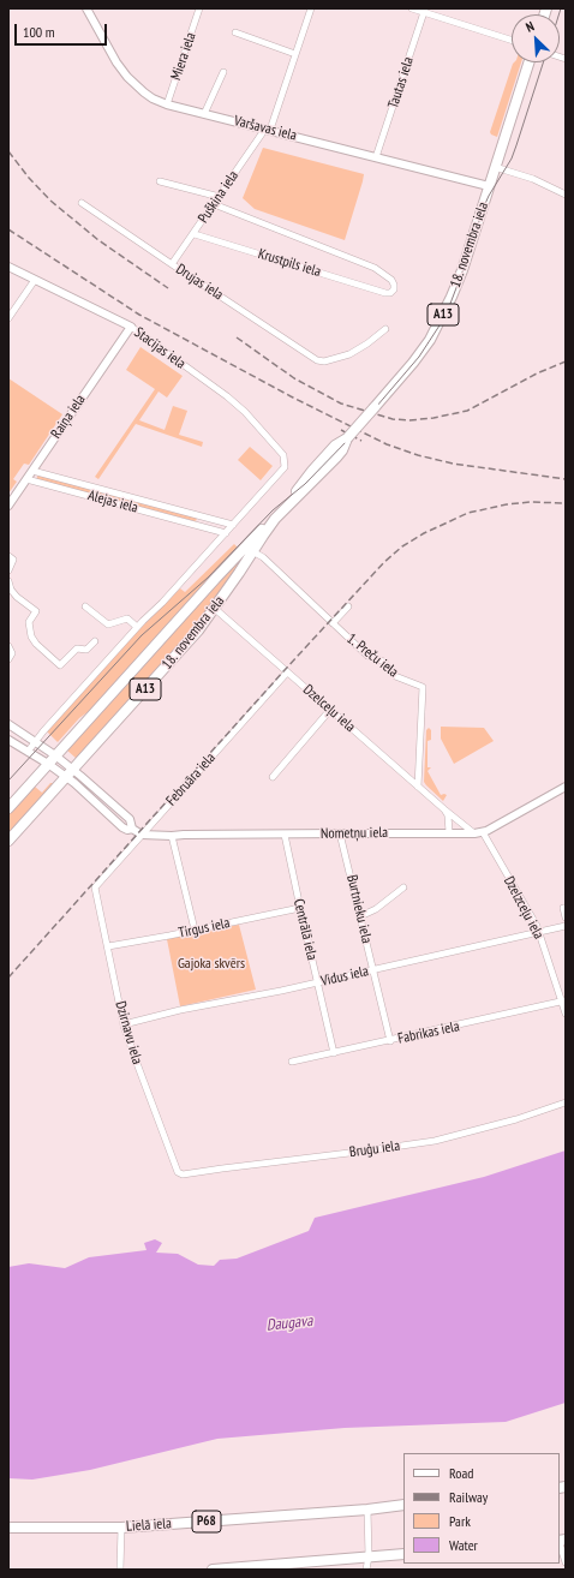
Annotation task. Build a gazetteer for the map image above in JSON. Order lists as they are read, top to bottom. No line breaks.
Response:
{"streets":{"main road":["18. novembra iela","A13","P68","Lielā iela"],"street":["Miera iela","Tautas iela","Varšavas iela","Puškina iela","Krustpils iela","Drujas iela","Stacijas iela","Raiņa iela","Alejas iela","1. Preču iela","Dzelceļu iela","Februāra iela","Nometņu iela","Dzelzceļu iela","Burtnieku iela","Tirgus iela","Centrālā iela","Vidus iela","Dzirnavu iela","Fabrikas iela","Bruģu iela"]},"crossings":[["Miera iela","Varšavas iela"],["Tautas iela","Varšavas iela"],["Varšavas iela","Puškina iela"],["Varšavas iela","18. novembra iela"],["Puškina iela","Krustpils iela"],["Puškina iela","Drujas iela"],["18. novembra iela","1. Preču iela"],["18. novembra iela","Dzelceļu iela"],["18. novembra iela","Nometņu iela"],["Stacijas iela","Raiņa iela"],["Stacijas iela","Alejas iela"],["Raiņa iela","Alejas iela"],["1. Preču iela","Dzelceļu iela"],["Dzelceļu iela","Februāra iela"],["Dzelceļu iela","Nometņu iela"],["Dzelceļu iela","Dzelzceļu iela"],["Februāra iela","Nometņu iela"],["Februāra iela","Dzirnavu iela"],["Nometņu iela","Dzelzceļu iela"],["Nometņu iela","Burtnieku iela"],["Nometņu iela","Centrālā iela"],["Dzelzceļu iela","Vidus iela"],["Dzelzceļu iela","Fabrikas iela"],["Burtnieku iela","Vidus iela"],["Burtnieku iela","Fabrikas iela"],["Tirgus iela","Centrālā iela"],["Tirgus iela","Dzirnavu iela"],["Centrālā iela","Vidus iela"],["Centrālā iela","Fabrikas iela"],["Vidus iela","Dzirnavu iela"],["Dzirnavu iela","Bruģu iela"]],"water":["Daugava"],"parks":["Gajoka skvērs"],"legend":["Road","Railway","Park","Water"],"scale_bar":"100 m","north":"top left"}
